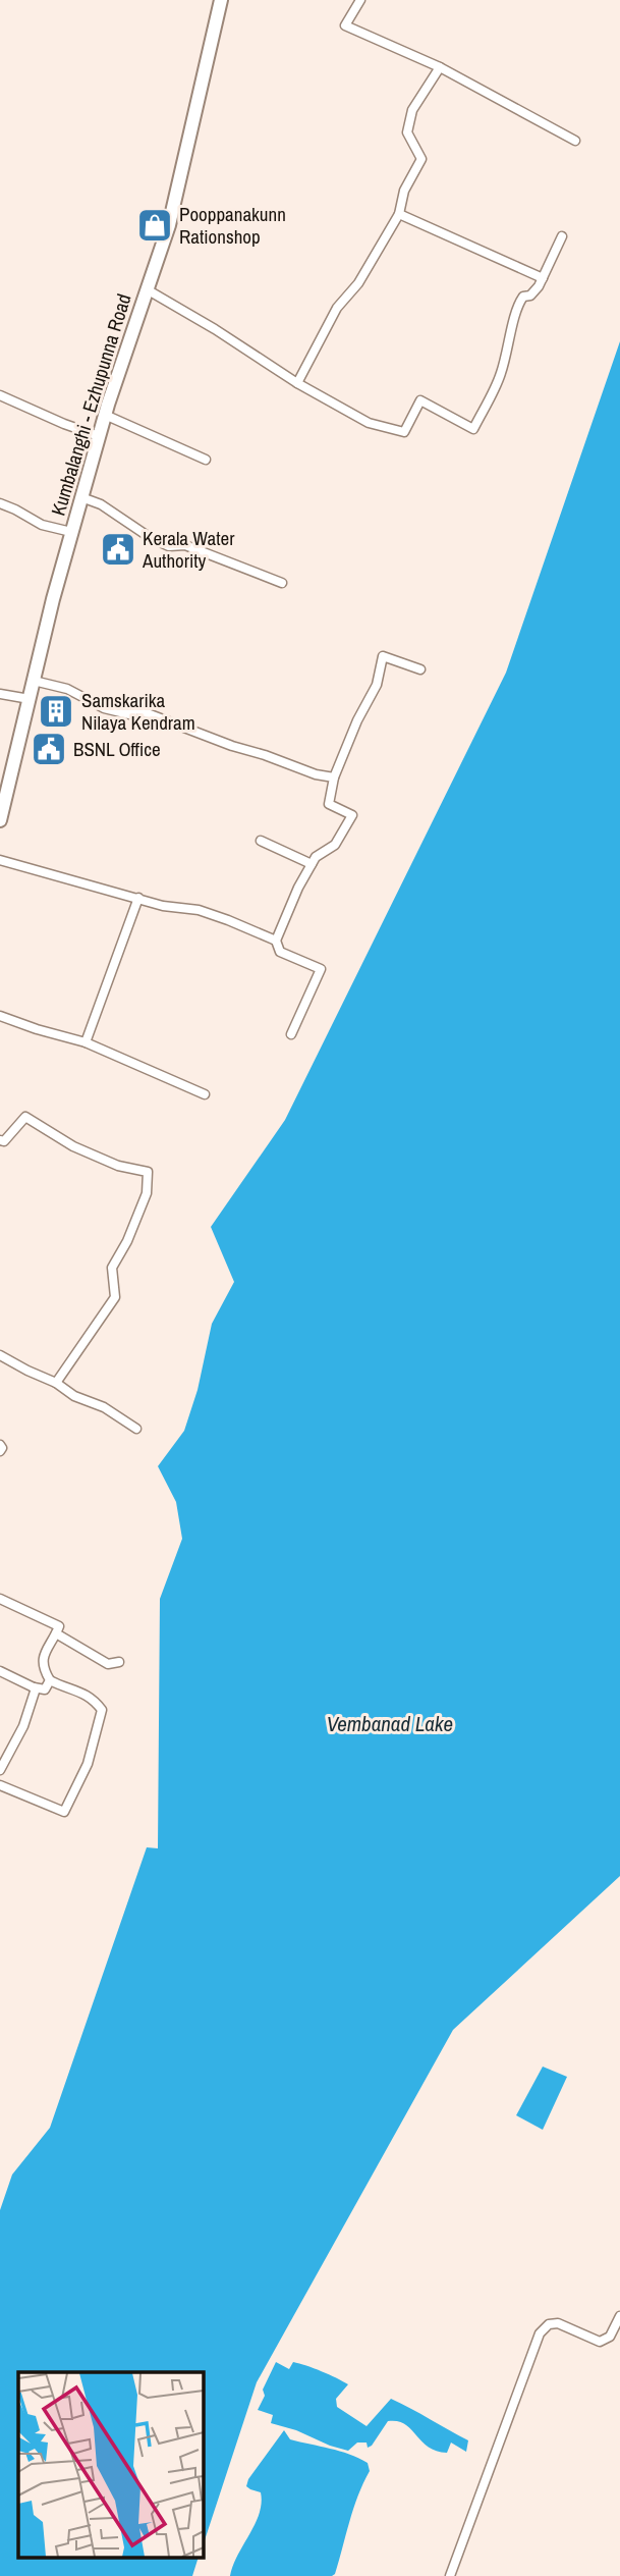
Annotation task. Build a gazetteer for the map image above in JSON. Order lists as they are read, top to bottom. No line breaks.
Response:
{"streets":{"main road":["Kumbalanghi - Ezhupunna Road"]},"water":["Vembanad Lake"],"places":{"shop":["Pooppanakunn Rationshop"],"public building":["Kerala Water Authority","BSNL Office"],"building":["Samskarika Nilaya Kendram"]}}
